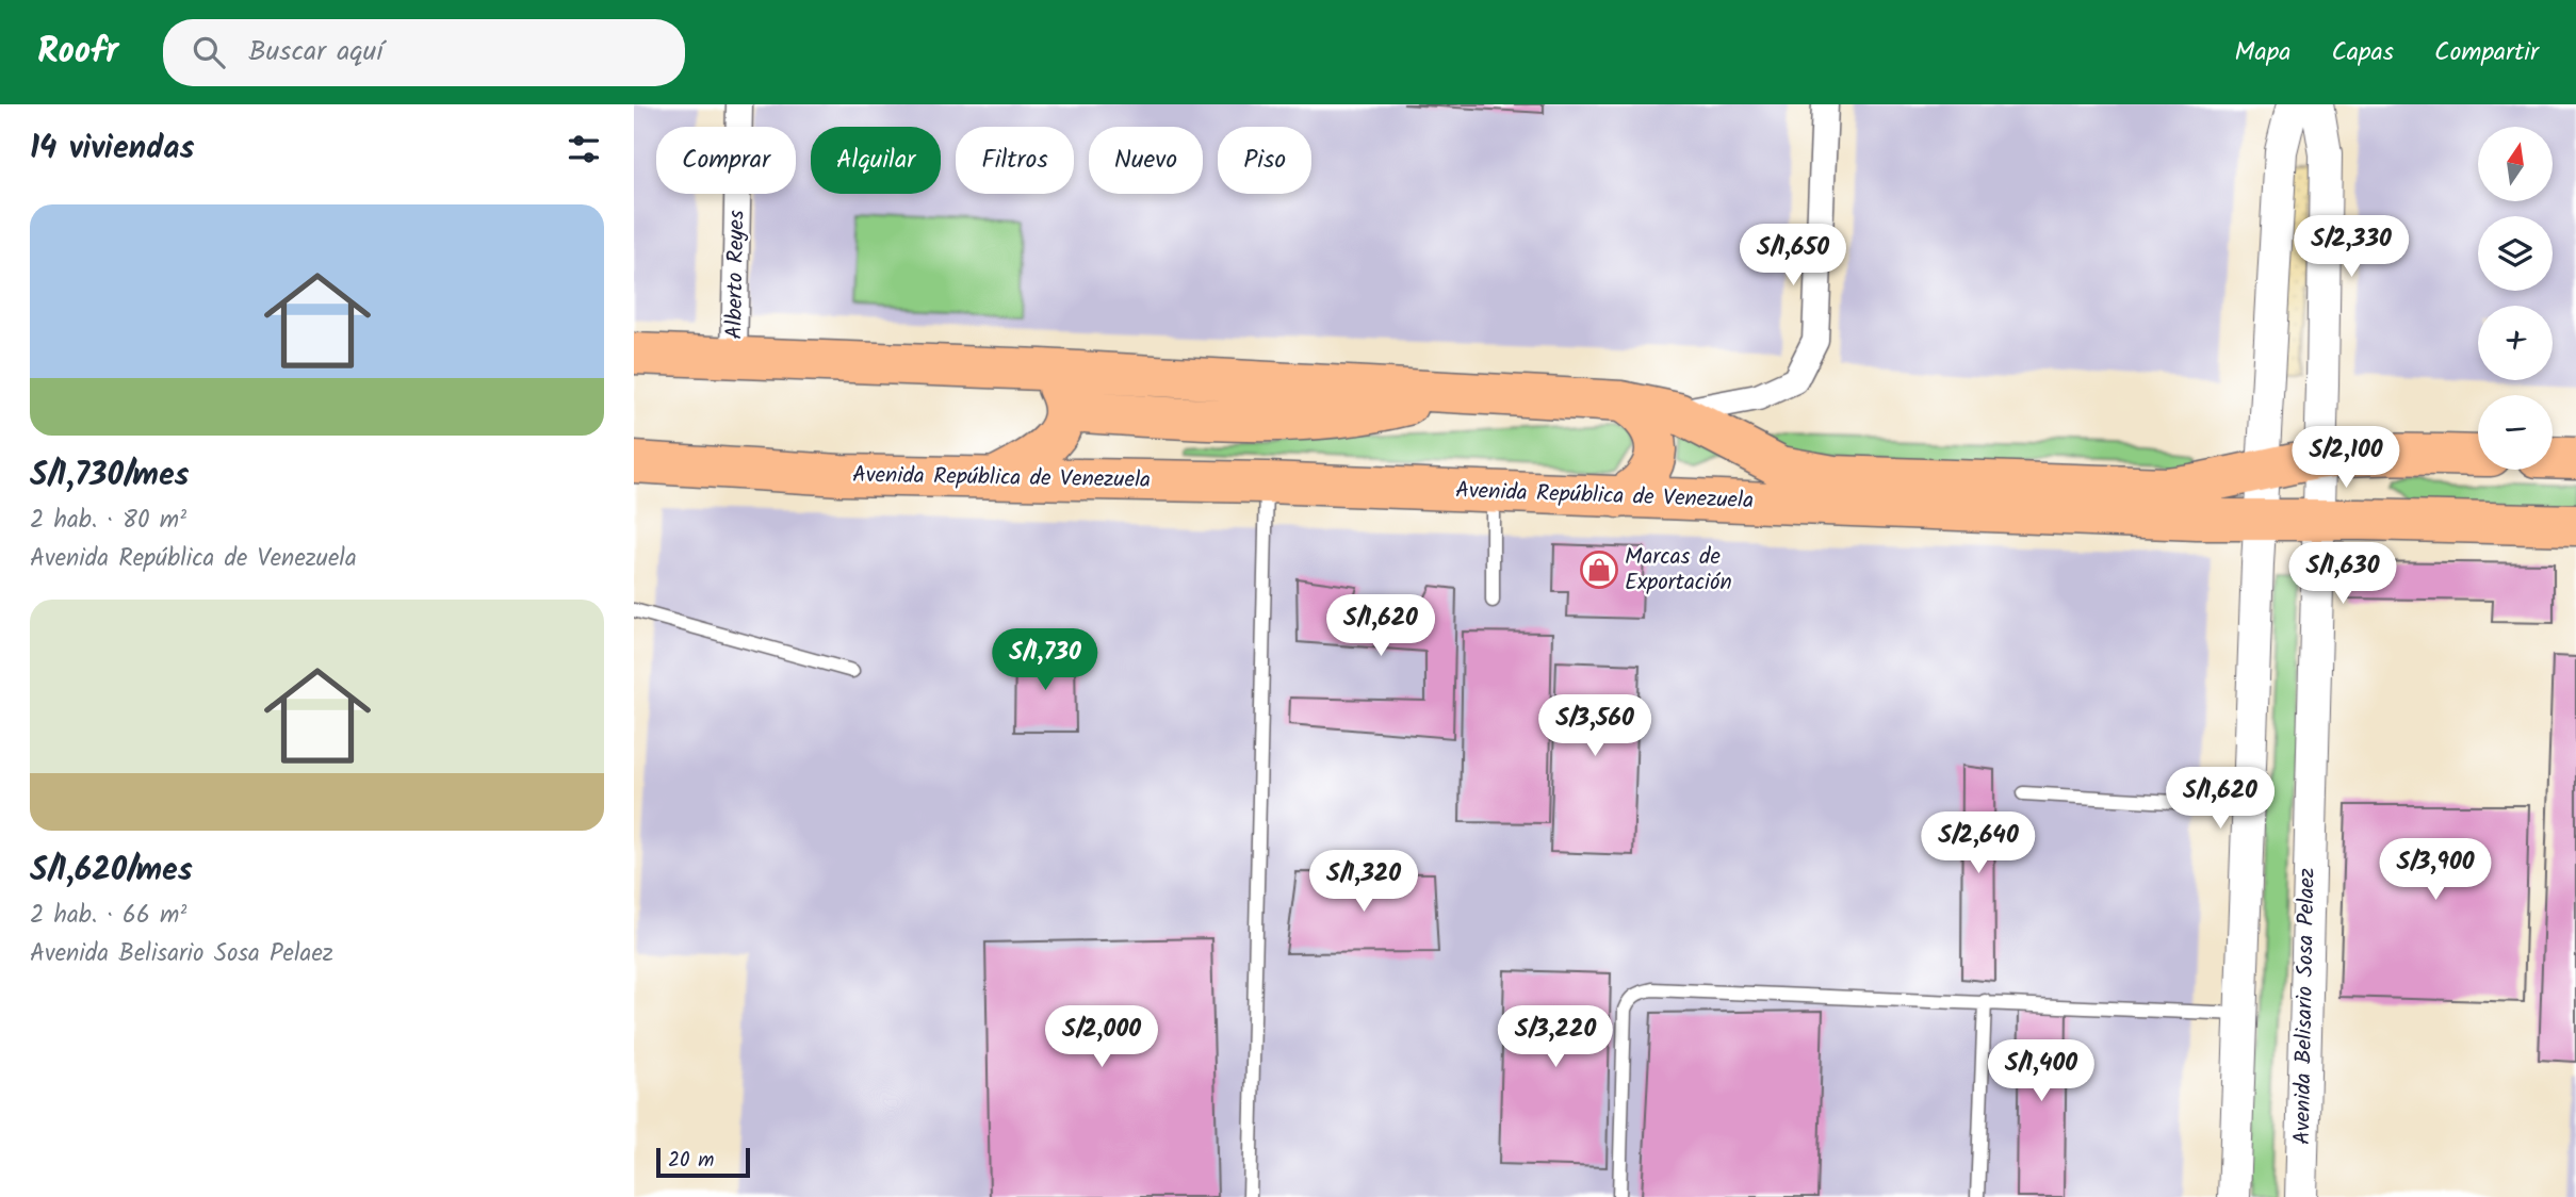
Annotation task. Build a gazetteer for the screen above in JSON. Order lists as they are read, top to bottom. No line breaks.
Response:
{"streets":{"main road":["Avenida República de Venezuela"],"street":["Alberto Reyes","Avenida Belisario Sosa Pelaez"]},"crossings":[["Alberto Reyes","Avenida República de Venezuela"],["Avenida República de Venezuela","Avenida Belisario Sosa Pelaez"]],"places":{"shop":["Marcas de Exportación"]},"scale_bar":"20 m","north":"top","page":{"header":"Roofr","search":"Buscar aquí","nav":["Mapa","Capas","Compartir"],"heading":"14 viviendas","map_buttons":["+","−"],"chip":["Comprar","Alquilar","Filtros","Nuevo","Piso"],"list":[{"name":"S/1,730/mes","note":"2 hab. · 80 m² · Avenida República de Venezuela"},{"name":"S/1,620/mes","note":"2 hab. · 66 m² · Avenida Belisario Sosa Pelaez"}],"price":["S/2,330","S/1,650","S/2,100","S/1,630","S/1,620","S/1,730","S/3,560","S/1,620","S/2,640","S/3,900","S/1,320","S/2,000","S/3,220","S/1,400"],"scale":"20 m"}}
